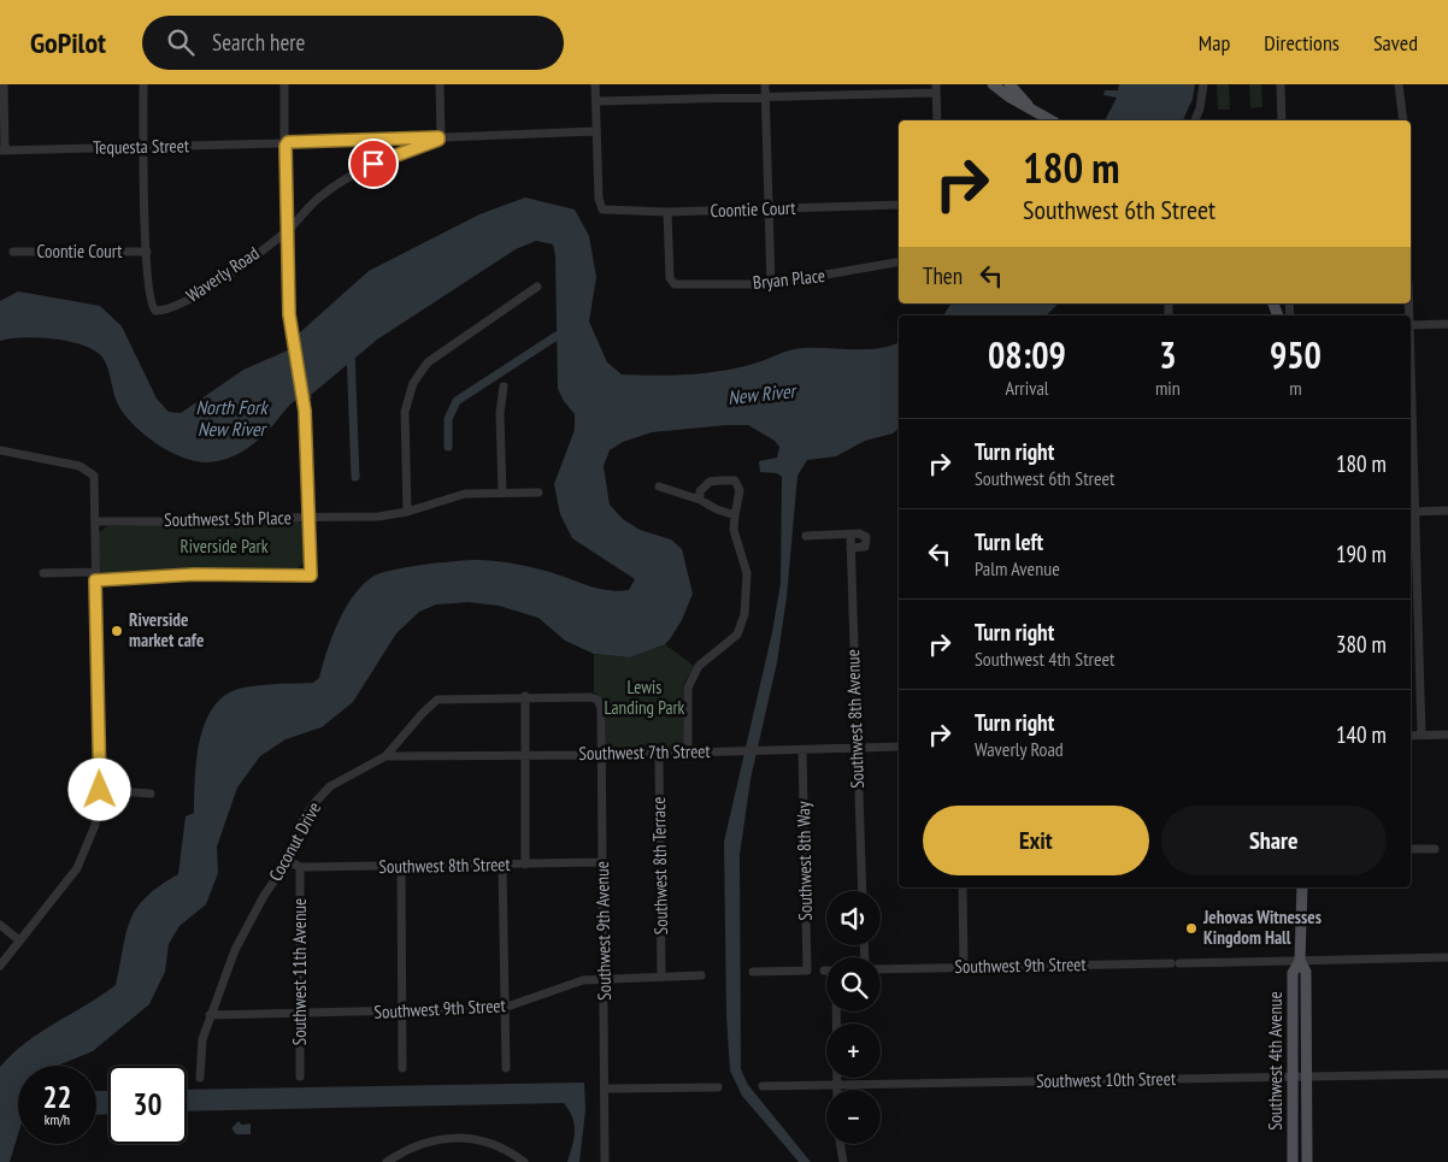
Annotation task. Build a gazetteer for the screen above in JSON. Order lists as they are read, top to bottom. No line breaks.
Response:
{"streets":{"main road":["Southwest 4th Avenue"],"street":["Tequesta Street","Coontie Court","Waverly Road","Bryan Place","Southwest 5th Place","Southwest 8th Avenue","Southwest 7th Street","Coconut Drive","Southwest 8th Way","Southwest 8th Street","Southwest 8th Terrace","Southwest 9th Avenue","Southwest 9th Street","Southwest 11th Avenue","Southwest 10th Street"]},"crossings":[["Tequesta Street","Waverly Road"],["Coontie Court","Waverly Road"],["Coontie Court","Bryan Place"],["Southwest 8th Avenue","Southwest 7th Street"],["Southwest 7th Street","Coconut Drive"],["Southwest 7th Street","Southwest 8th Way"],["Southwest 7th Street","Southwest 8th Terrace"],["Southwest 7th Street","Southwest 9th Avenue"],["Coconut Drive","Southwest 8th Street"],["Coconut Drive","Southwest 9th Avenue"],["Coconut Drive","Southwest 9th Street"],["Southwest 8th Street","Southwest 9th Avenue"],["Southwest 8th Street","Southwest 11th Avenue"],["Southwest 8th Terrace","Southwest 9th Street"],["Southwest 9th Avenue","Southwest 9th Street"],["Southwest 9th Street","Southwest 11th Avenue"],["Southwest 9th Street","Southwest 4th Avenue"],["Southwest 4th Avenue","Southwest 10th Street"]],"water":["New River","North Fork New River"],"parks":["Riverside Park","Lewis Landing Park"],"places":["Riverside market cafe","Jehovas Witnesses Kingdom Hall"],"page":{"header":"GoPilot","search":"Search here","nav":["Map","Directions","Saved"],"turn":["180 m","Southwest 6th Street"],"then":"Then","eta":["08:09","Arrival","3","min","950","m"],"list":[{"name":"Turn right","note":"Southwest 6th Street","value":"180 m"},{"name":"Turn left","note":"Palm Avenue","value":"190 m"},{"name":"Turn right","note":"Southwest 4th Street","value":"380 m"},{"name":"Turn right","note":"Waverly Road","value":"140 m"}],"buttons":["Exit","Share"],"map_buttons":["+","−"],"speed":"22 km/h","limit":"30"}}
